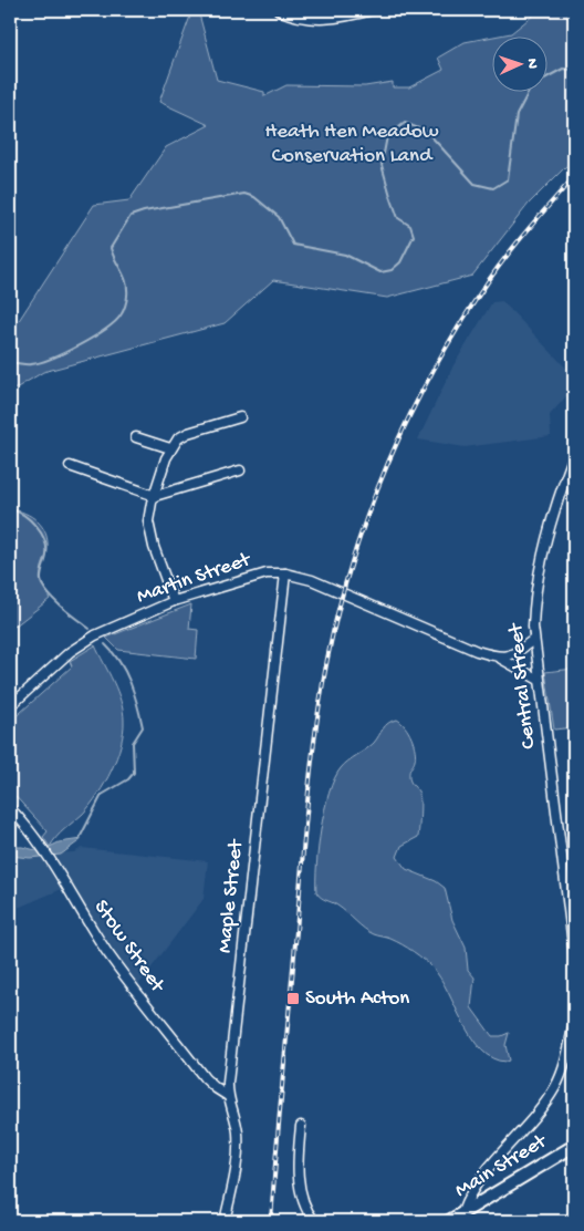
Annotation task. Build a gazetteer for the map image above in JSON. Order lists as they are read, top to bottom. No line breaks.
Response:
{"streets":{"main road":["Main Street"],"street":["Martin Street","Central Street","Maple Street","Stow Street"]},"crossings":[["Martin Street","Central Street"],["Martin Street","Maple Street"],["Maple Street","Stow Street"]],"parks":["Heath Hen Meadow Conservation Land"],"places":{"transit":["South Acton"]},"north":"right"}
